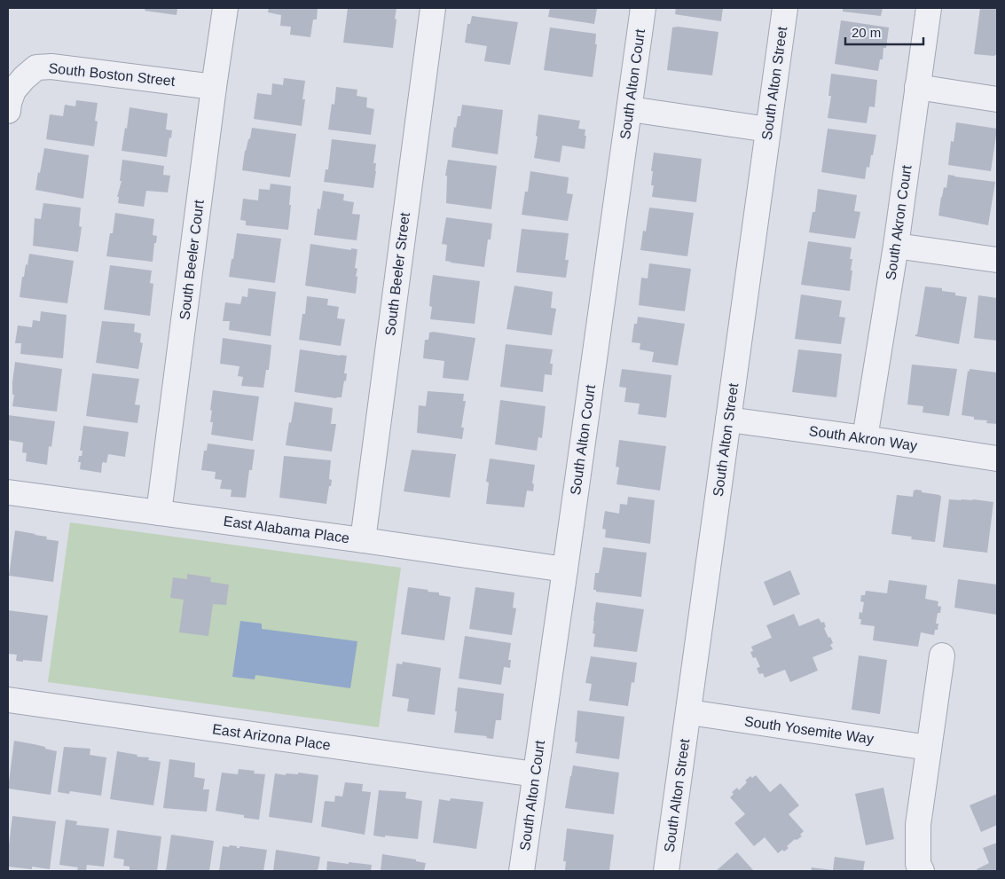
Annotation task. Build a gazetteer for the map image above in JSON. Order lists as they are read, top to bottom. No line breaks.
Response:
{"streets":{"street":["South Boston Street","South Alton Street","South Alton Court","South Akron Court","South Beeler Court","South Beeler Street","South Akron Way","East Alabama Place","South Yosemite Way","East Arizona Place"]},"crossings":[["South Boston Street","South Beeler Court"],["South Alton Street","South Akron Way"],["South Alton Street","South Yosemite Way"],["South Alton Court","East Alabama Place"],["South Alton Court","East Arizona Place"],["South Akron Court","South Akron Way"],["South Beeler Court","East Alabama Place"],["South Beeler Street","East Alabama Place"]],"scale_bar":"20 m"}
